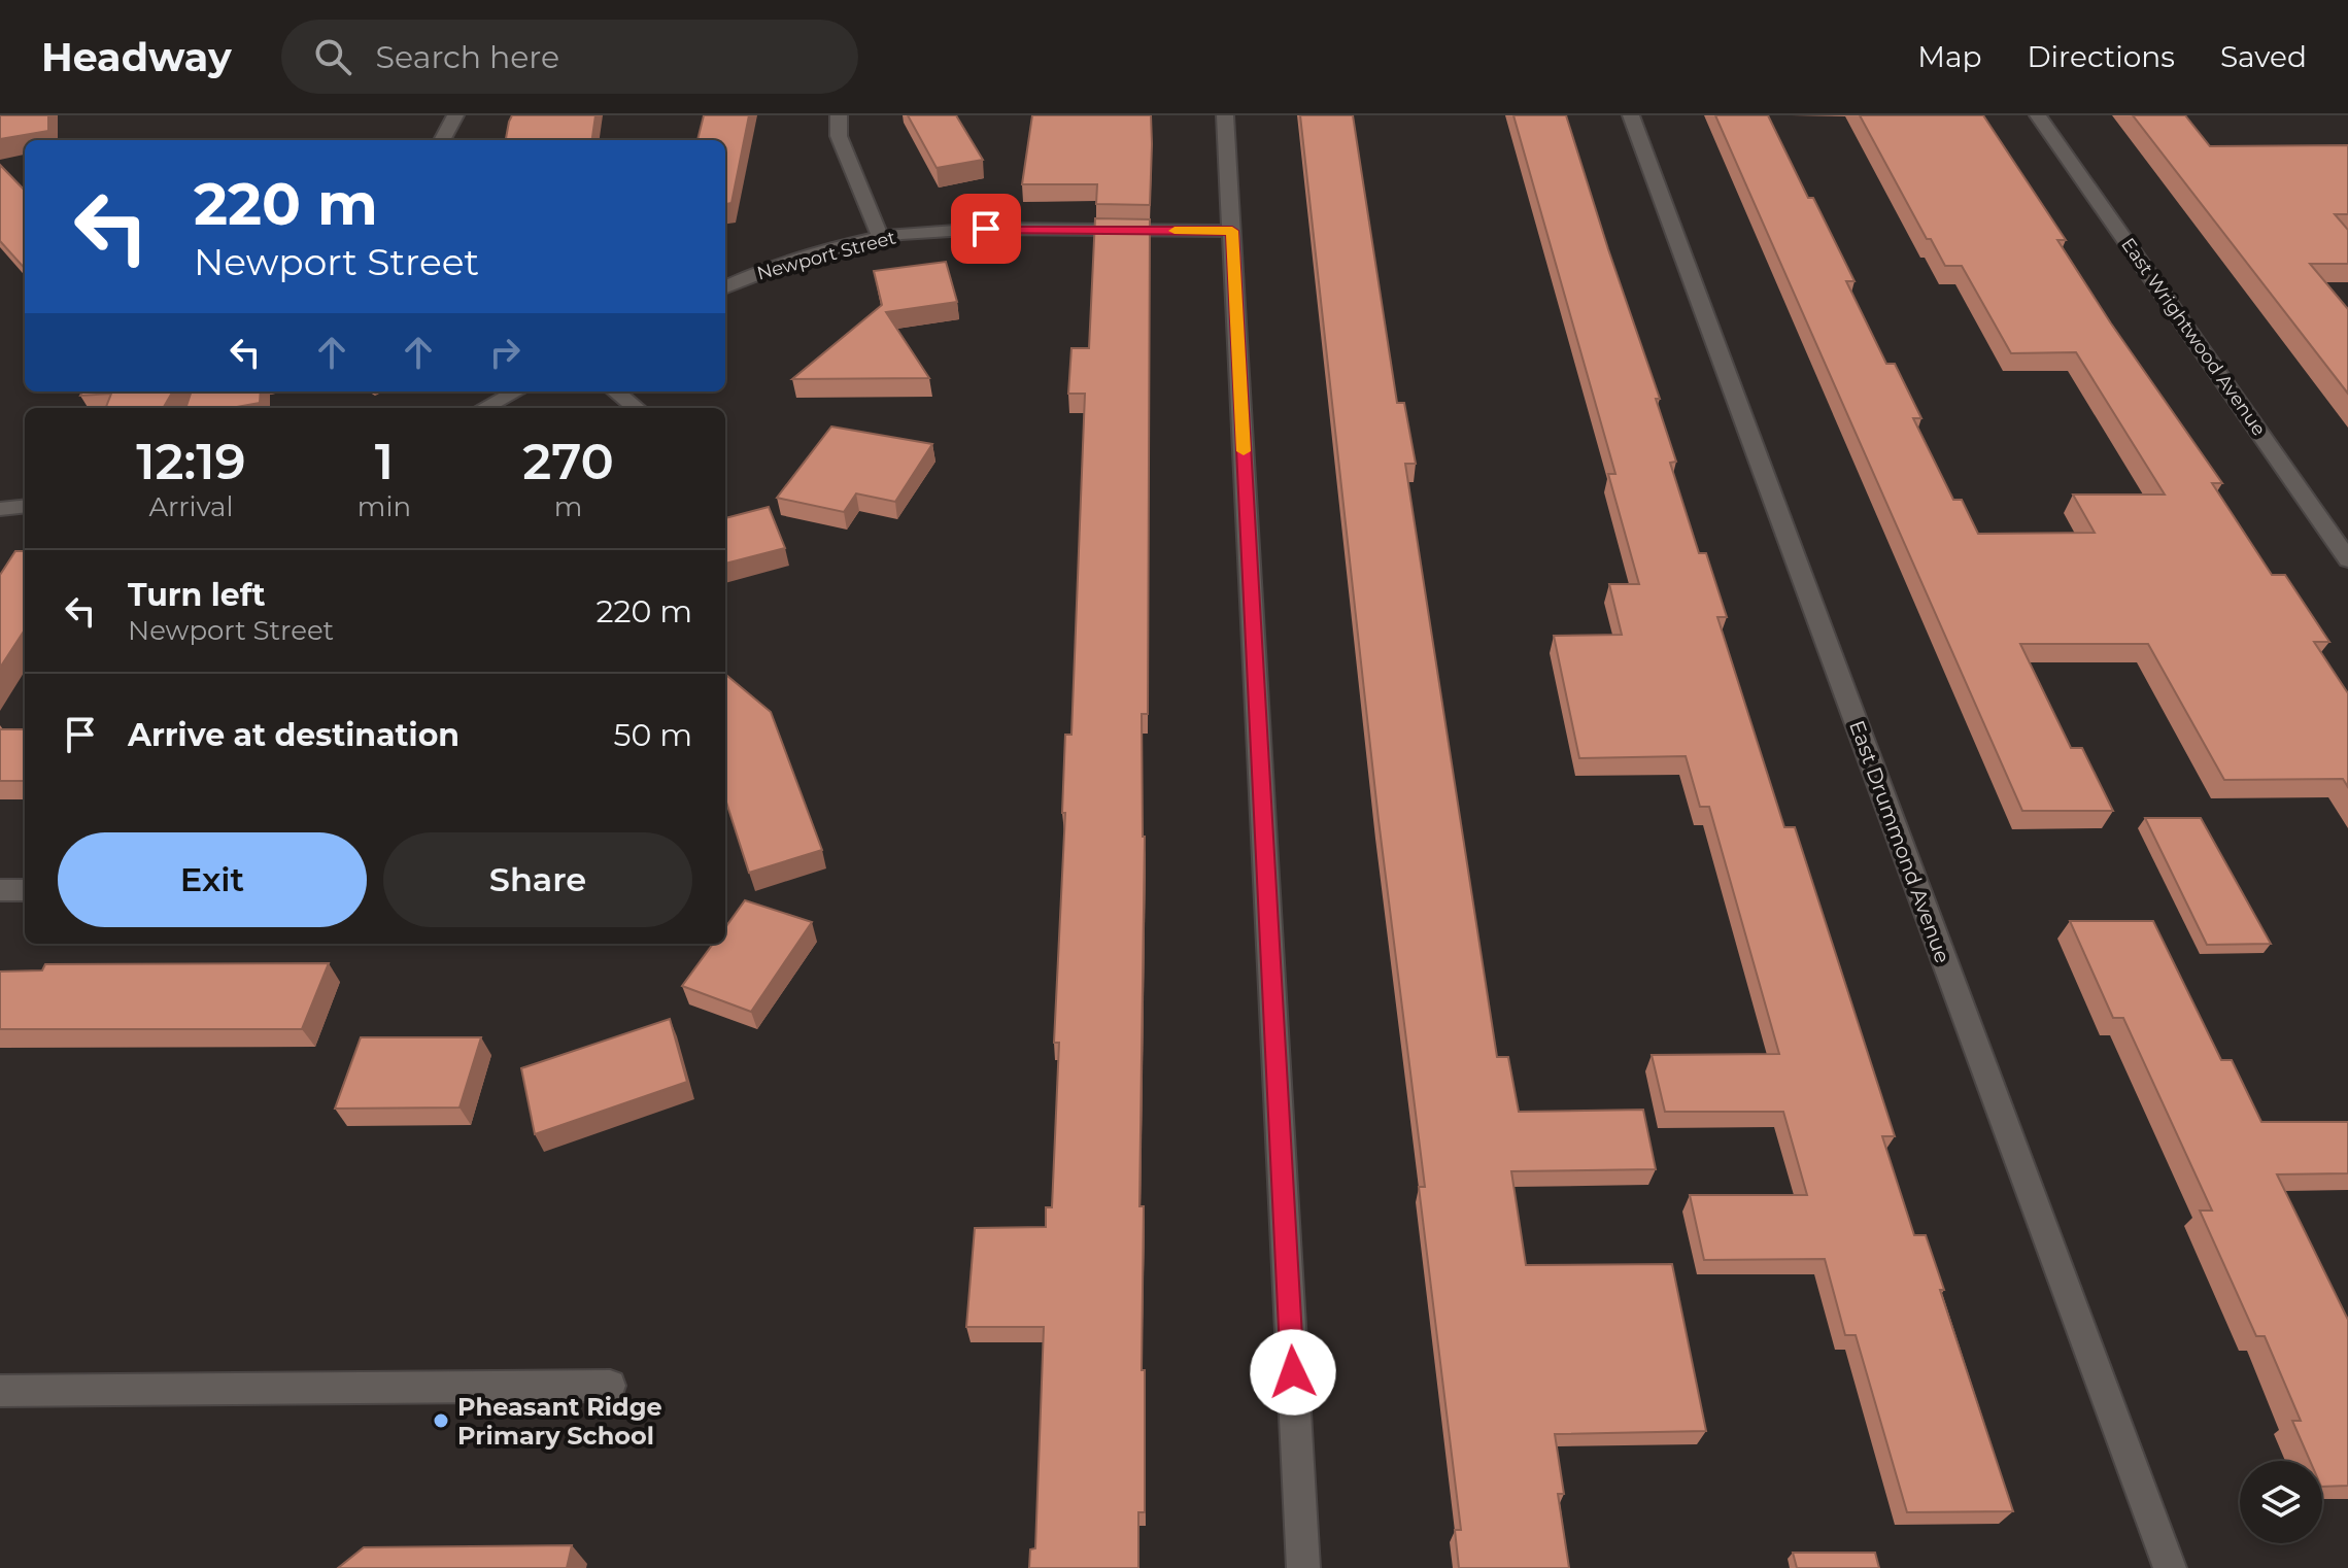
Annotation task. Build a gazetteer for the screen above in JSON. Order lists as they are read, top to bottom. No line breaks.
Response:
{"streets":{"street":["Newport Street","East Wrightwood Avenue","East Drummond Avenue"]},"places":["Pheasant Ridge Primary School"],"page":{"header":"Headway","search":"Search here","nav":["Map","Directions","Saved"],"turn":["220 m","Newport Street"],"eta":["12:19","Arrival","1","min","270","m"],"list":[{"name":"Turn left","note":"Newport Street","value":"220 m"},{"name":"Arrive at destination","value":"50 m"}],"buttons":["Exit","Share"]}}
